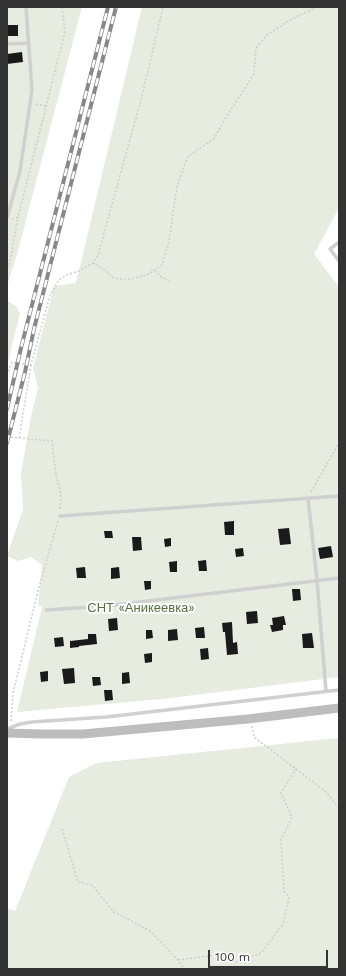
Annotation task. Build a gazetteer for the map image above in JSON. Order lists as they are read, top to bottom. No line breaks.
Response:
{"parks":["СНТ «Аникеевка»"],"scale_bar":"100 m"}
